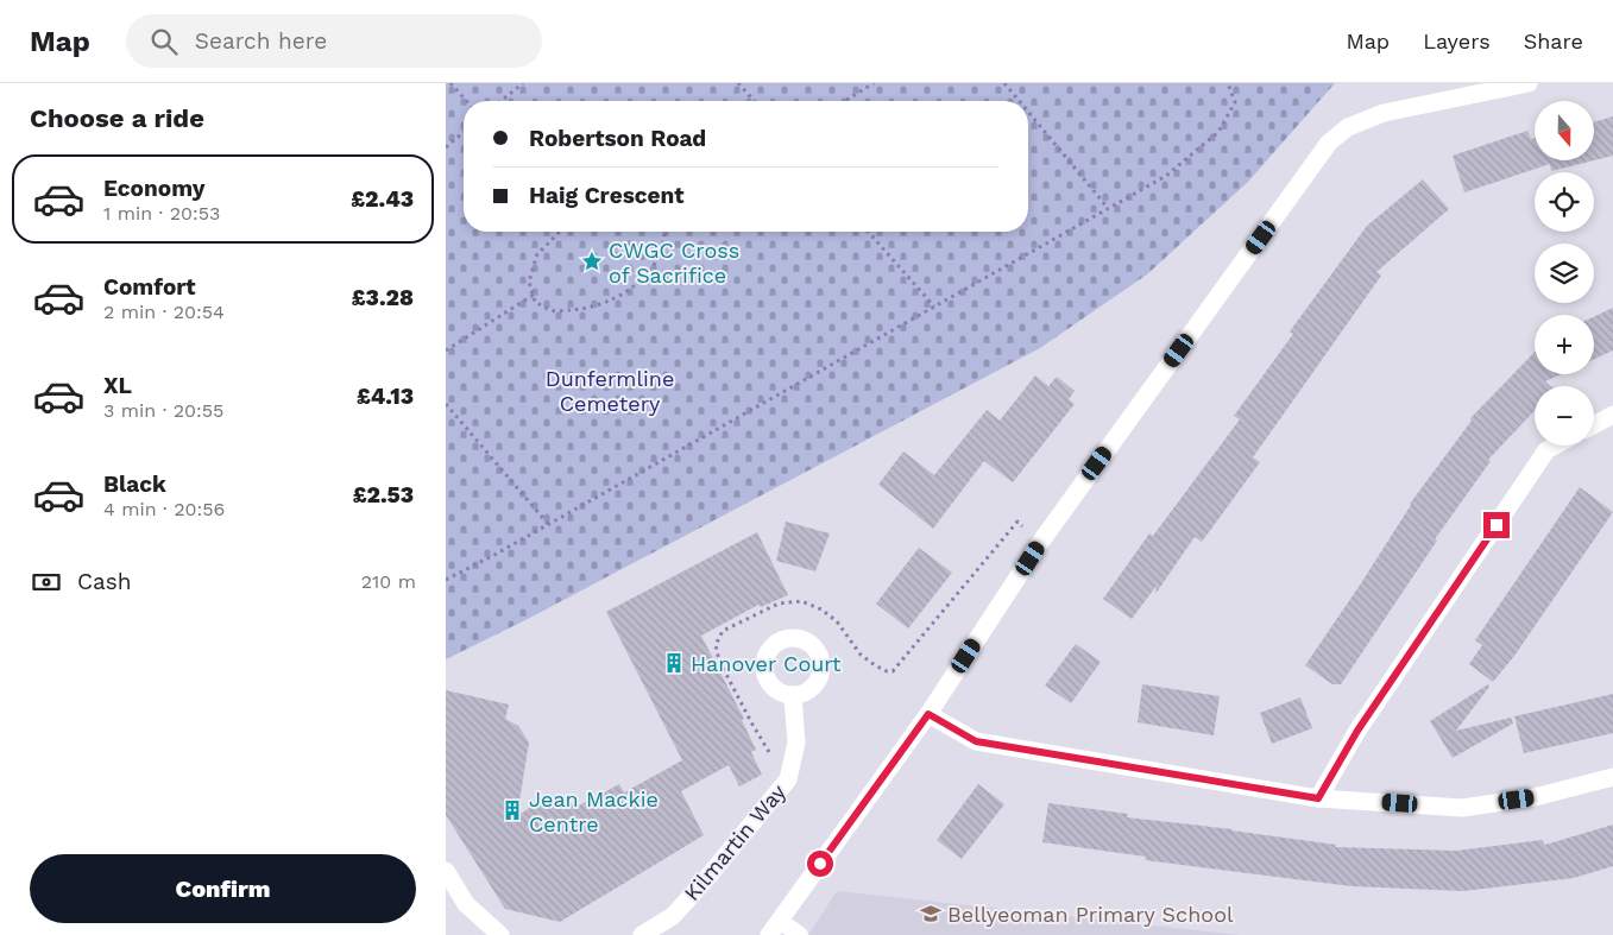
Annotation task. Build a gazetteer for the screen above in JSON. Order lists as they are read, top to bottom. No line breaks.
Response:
{"streets":{"street":["Kilmartin Way"]},"parks":["Dunfermline Cemetery"],"places":{"place":["CWGC Cross of Sacrifice"],"building":["Hanover Court","Jean Mackie Centre"],"school or university":["Bellyeoman Primary School"]},"north":"bottom","page":{"header":"Map","search":"Search here","nav":["Map","Layers","Share"],"heading":"Choose a ride","map_buttons":["+","−"],"banner":["Robertson Road","Haig Crescent"],"list":[{"name":"Economy","note":"1 min · 20:53","value":"£2.43"},{"name":"Comfort","note":"2 min · 20:54","value":"£3.28"},{"name":"XL","note":"3 min · 20:55","value":"£4.13"},{"name":"Black","note":"4 min · 20:56","value":"£2.53"}],"pay":["Cash","210 m"],"buttons":"Confirm"}}
